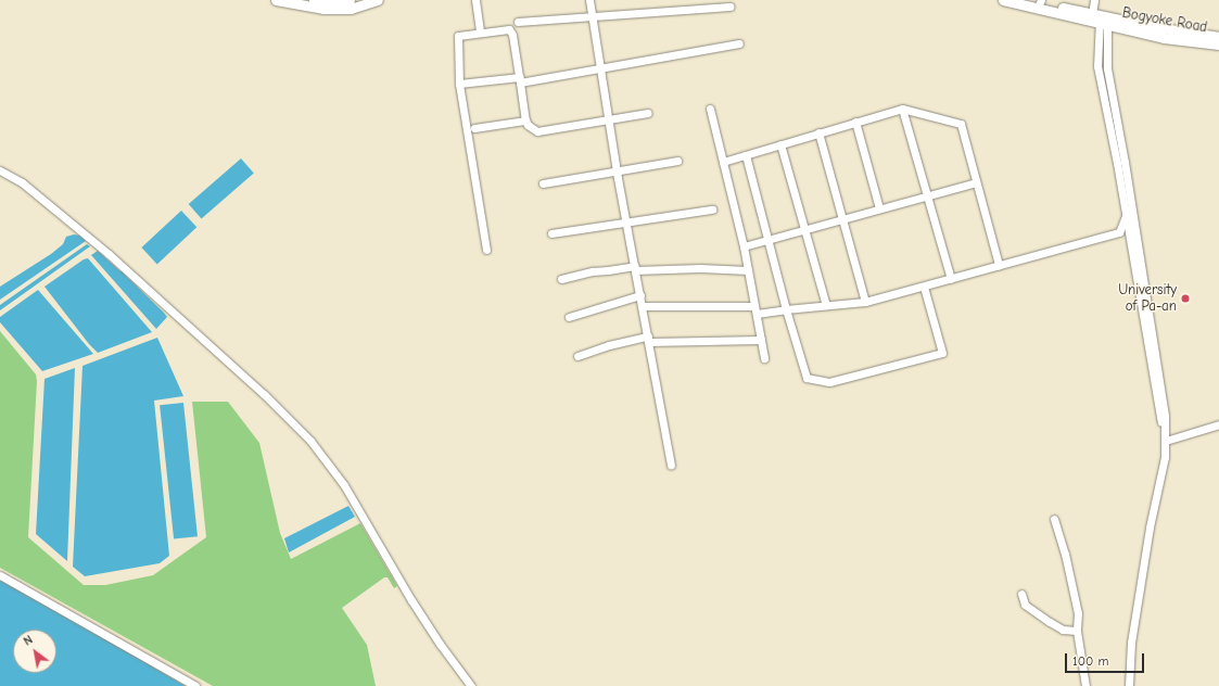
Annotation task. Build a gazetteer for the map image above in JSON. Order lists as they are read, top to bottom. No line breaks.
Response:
{"streets":{"main road":["Bogyoke Road"]},"places":["University of Pa-an"],"scale_bar":"100 m","north":"top left"}
